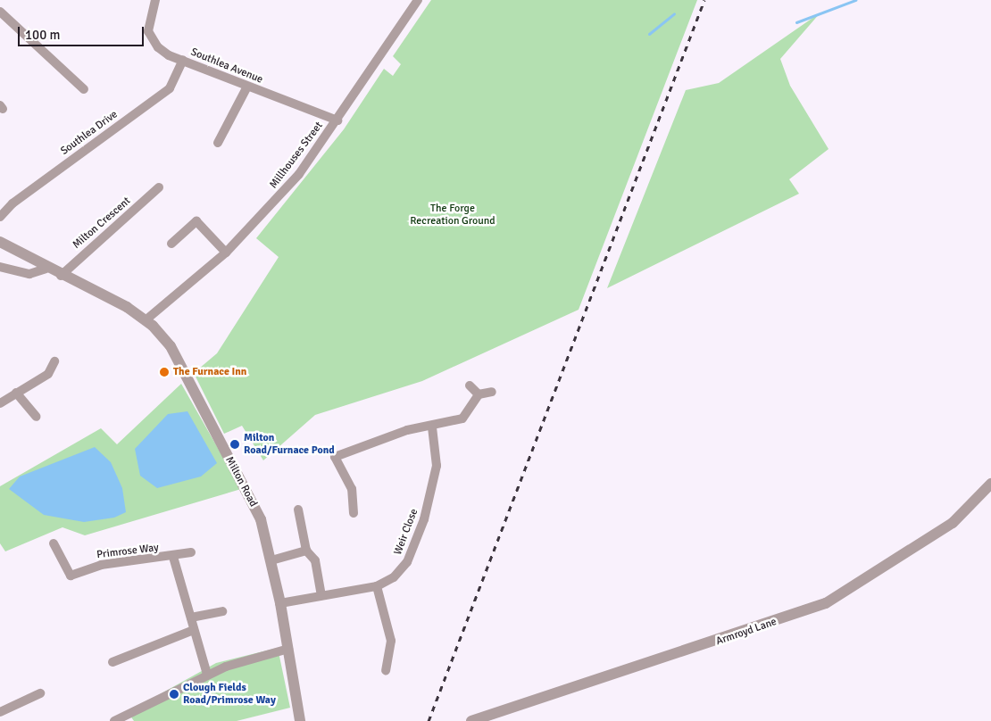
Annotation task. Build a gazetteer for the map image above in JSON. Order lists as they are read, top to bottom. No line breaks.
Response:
{"streets":{"street":["Southlea Avenue","Southlea Drive","Millhouses Street","Milton Crescent","Milton Road","Weir Close","Primrose Way","Armroyd Lane"]},"crossings":[["Southlea Avenue","Southlea Drive"],["Southlea Avenue","Millhouses Street"],["Millhouses Street","Milton Road"],["Milton Crescent","Milton Road"],["Milton Road","Weir Close"]],"parks":["The Forge Recreation Ground"],"places":["The Furnace Inn","Milton Road/Furnace Pond","Clough Fields Road/Primrose Way"],"scale_bar":"100 m"}
